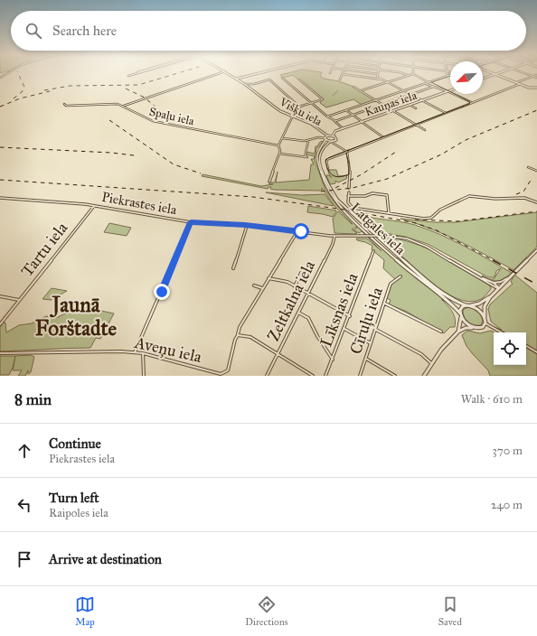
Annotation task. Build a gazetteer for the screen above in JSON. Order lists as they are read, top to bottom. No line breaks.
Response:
{"streets":{"street":["Kauņas iela","Višķu iela","Spaļu iela","Piekrastes iela","Latgales iela","Tartu iela","Zeltkalna iela","Līksnas iela","Cīruļu iela","Aveņu iela"]},"crossings":[["Višķu iela","Latgales iela"],["Piekrastes iela","Tartu iela"],["Piekrastes iela","Zeltkalna iela"],["Piekrastes iela","Aveņu iela"]],"districts":["Jaunā Forštadte"],"north":"bottom left","page":{"search":"Search here","heading":["8 min","Walk · 610 m"],"list":[["Continue","Piekrastes iela","370 m"],["Turn left","Raipoles iela","240 m"],"Arrive at destination"],"nav":["Map","Directions","Saved"]}}
